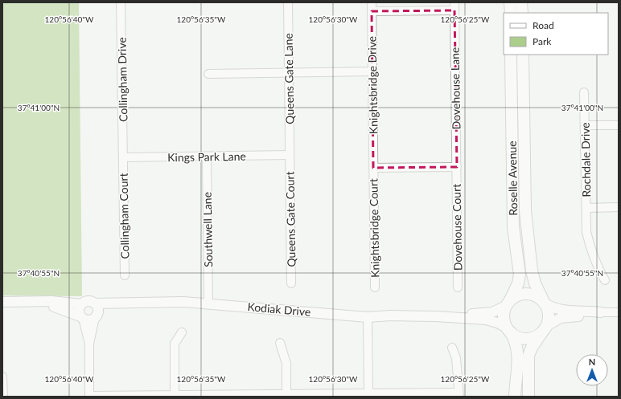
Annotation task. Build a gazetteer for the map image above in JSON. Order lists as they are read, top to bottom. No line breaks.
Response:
{"streets":{"main road":["Roselle Avenue"],"street":["Queens Gate Lane","Collingham Drive","Knightsbridge Drive","Dovehouse Lane","Kings Park Lane","Rochdale Drive","Collingham Court","Queens Gate Court","Dovehouse Court","Knightsbridge Court","Southwell Lane","Kodiak Drive"]},"crossings":[["Queens Gate Lane","Kings Park Lane"],["Queens Gate Lane","Queens Gate Court"],["Collingham Drive","Kings Park Lane"],["Collingham Drive","Collingham Court"],["Knightsbridge Drive","Knightsbridge Court"],["Dovehouse Lane","Dovehouse Court"],["Kings Park Lane","Collingham Court"],["Kings Park Lane","Queens Gate Court"],["Kings Park Lane","Southwell Lane"],["Roselle Avenue","Kodiak Drive"],["Southwell Lane","Kodiak Drive"]],"legend":["Road","Park"],"north":"top","coordinates":["120°56'40\"W","120°56'35\"W","120°56'30\"W","120°56'25\"W","37°41'00\"N","37°40'55\"N"]}
